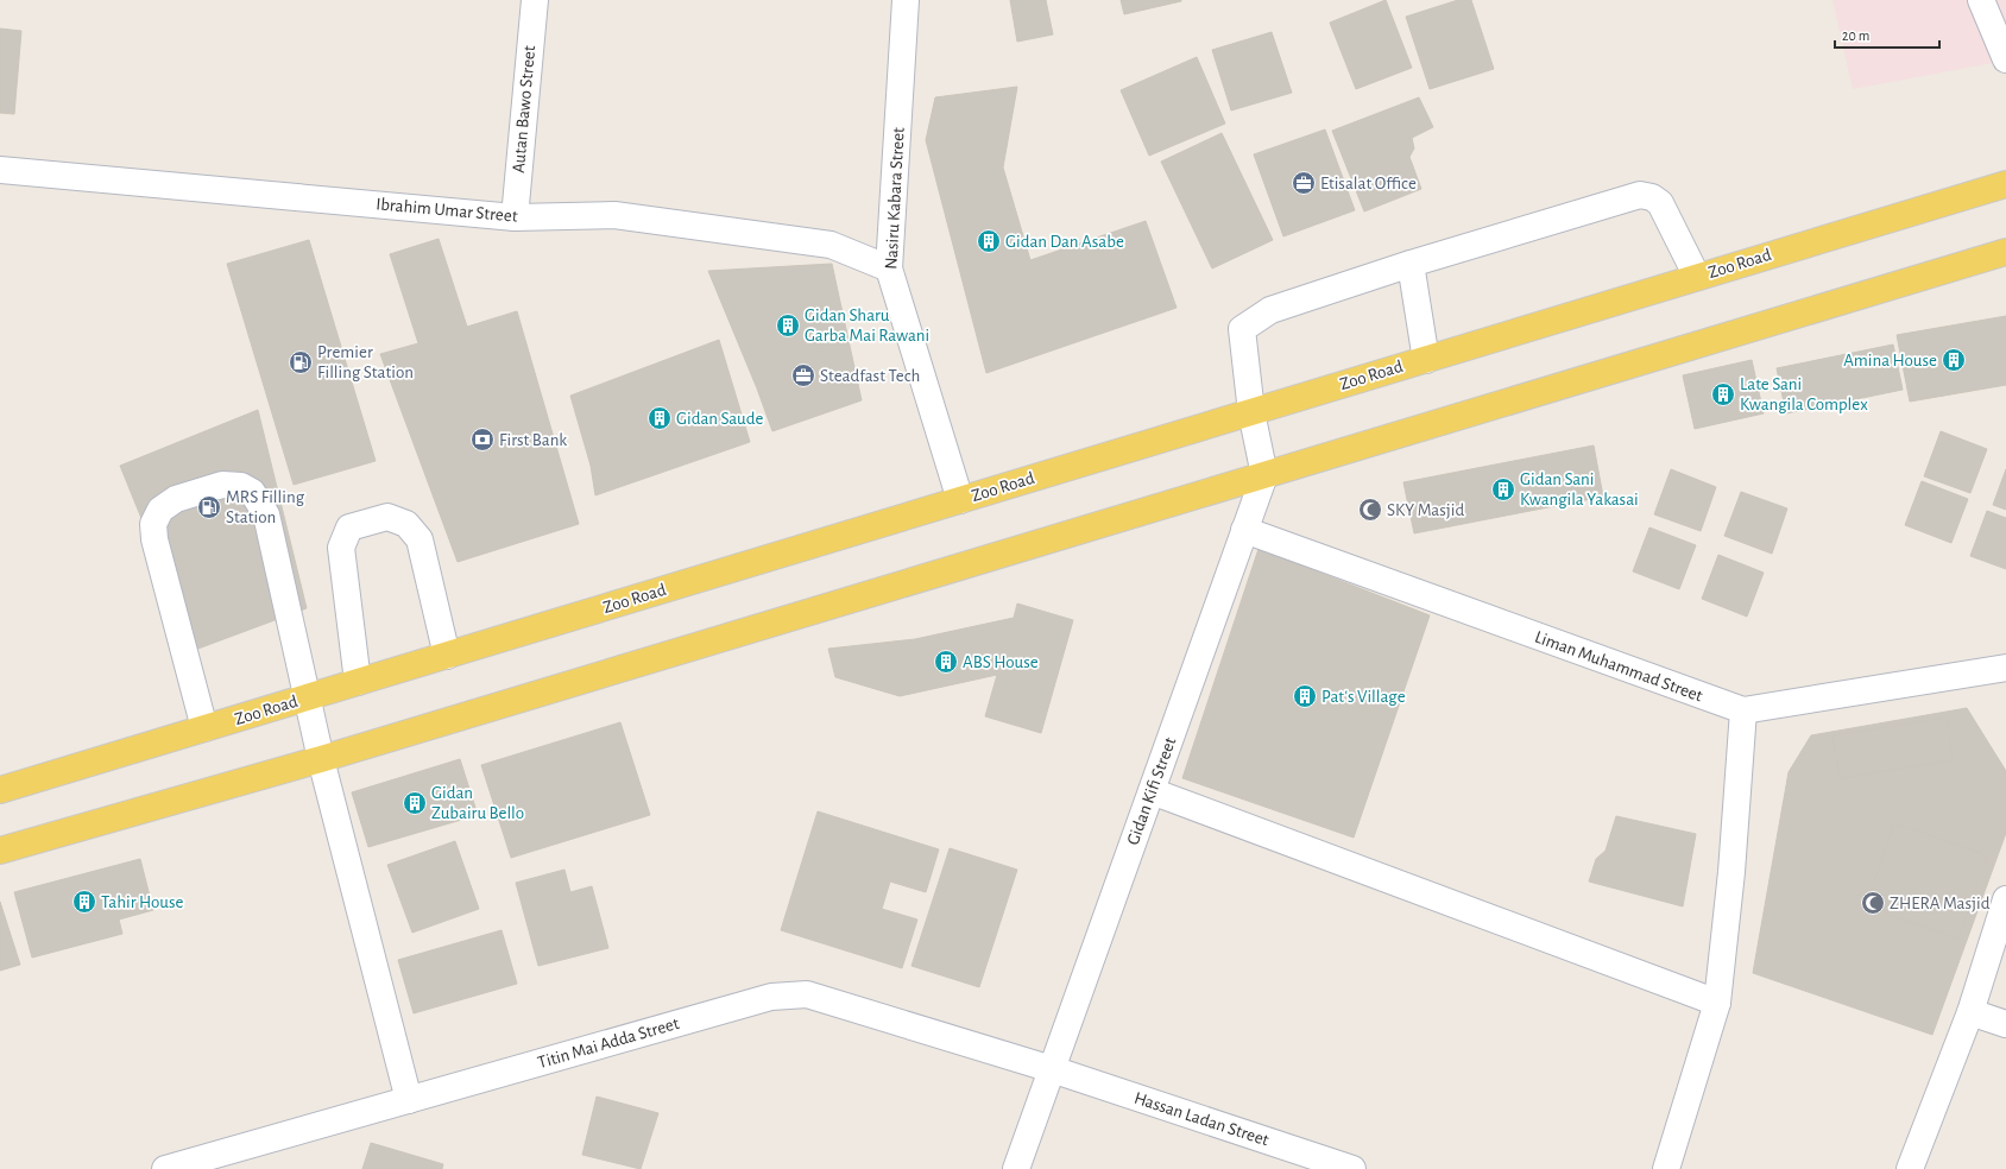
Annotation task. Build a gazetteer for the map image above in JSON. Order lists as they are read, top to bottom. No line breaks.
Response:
{"streets":{"main road":["Zoo Road"],"street":["Autan Bawo Street","Nasiru Kabara Street","Ibrahim Umar Street","Liman Muhammad Street","Gidan Kifi Street","Titin Mai Adda Street","Hassan Ladan Street"]},"crossings":[["Autan Bawo Street","Ibrahim Umar Street"],["Nasiru Kabara Street","Ibrahim Umar Street"],["Nasiru Kabara Street","Zoo Road"],["Liman Muhammad Street","Gidan Kifi Street"],["Gidan Kifi Street","Titin Mai Adda Street"],["Gidan Kifi Street","Hassan Ladan Street"],["Titin Mai Adda Street","Hassan Ladan Street"]],"places":{"office":["Etisalat Office","Steadfast Tech"],"building":["Gidan Dan Asabe","Gidan Sharu Garba Mai Rawani","Amina House","Late Sani Kwangila Complex","Gidan Saude","Gidan Sani Kwangila Yakasai","ABS House","Pat's Village","Gidan Zubairu Bello","Tahir House"],"fuel station":["Premier Filling Station","MRS Filling Station"],"bank":["First Bank"],"mosque":["SKY Masjid","ZHERA Masjid"]},"scale_bar":"20 m"}
